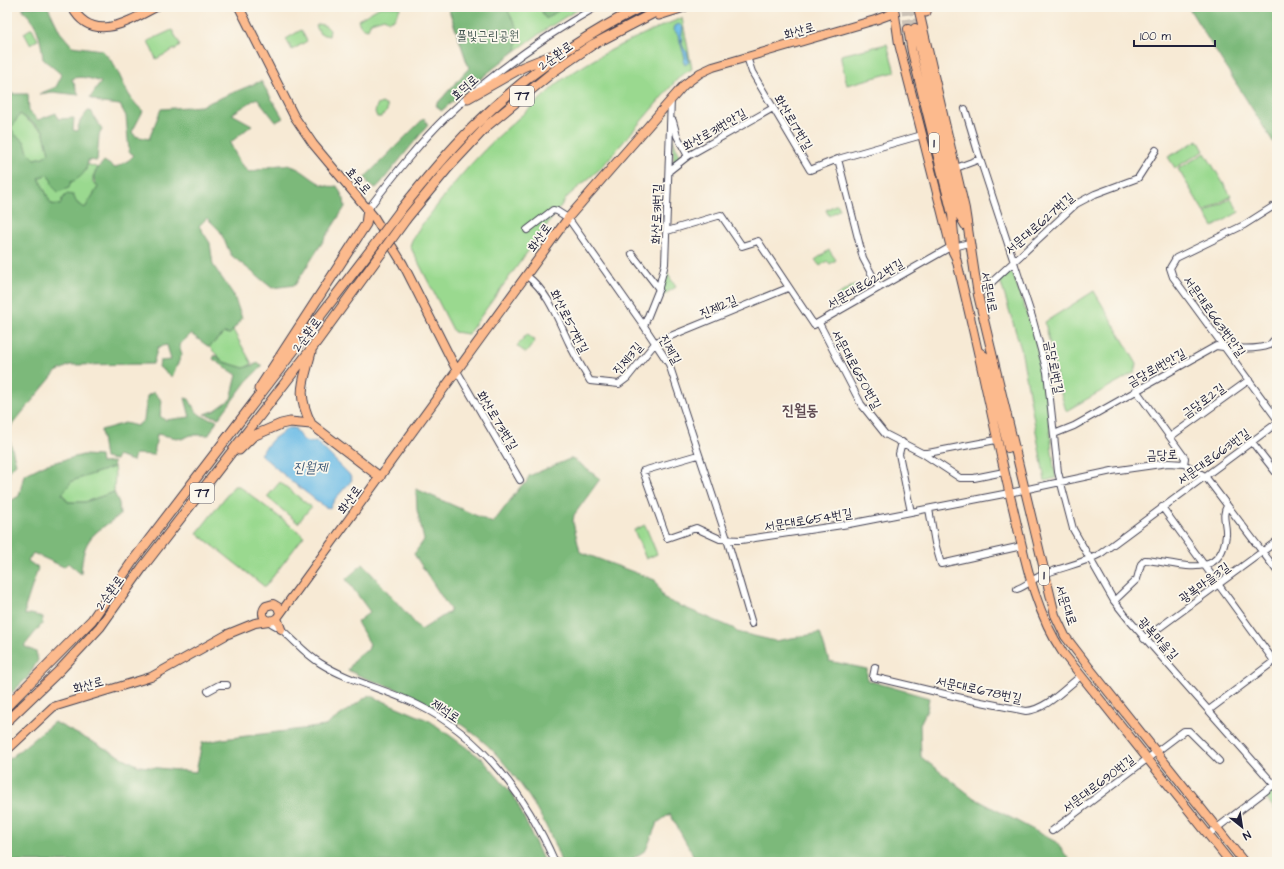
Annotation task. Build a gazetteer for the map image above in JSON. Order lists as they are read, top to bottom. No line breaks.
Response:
{"streets":{"highway":["2순환로","77"],"main road":["화산로","1","효우로","서문대로"],"street":["효덕로","화산로17번길","화산로31번안길","화산로31번길","서문대로627번길","서문대로622번길","진제2길","서문대로663번안길","화산로57번길","진제길","진제3길","금당로1번길","금당로1번안길","서문대로650번길","금당로2길","화산로73번길","금당로","서문대로663번길","서문대로654번길","광복마을3길","광복마을길","서문대로678번길","제석로","서문대로690번길"]},"crossings":[["화산로","화산로17번길"],["화산로","효우로"],["화산로","화산로31번길"],["화산로","서문대로"],["화산로","화산로57번길"],["화산로","진제길"],["화산로","화산로73번길"],["효덕로","효우로"],["화산로17번길","화산로31번안길"],["화산로17번길","서문대로"],["화산로31번안길","화산로31번길"],["효우로","화산로73번길"],["화산로31번길","진제길"],["서문대로627번길","서문대로"],["서문대로627번길","금당로1번길"],["서문대로622번길","서문대로"],["서문대로622번길","진제2길"],["서문대로622번길","서문대로650번길"],["서문대로","서문대로650번길"],["서문대로","금당로"],["서문대로","서문대로663번길"],["서문대로","서문대로654번길"],["서문대로","서문대로678번길"],["서문대로","서문대로690번길"],["진제2길","진제길"],["진제2길","진제3길"],["서문대로663번안길","금당로1번안길"],["서문대로663번안길","금당로2길"],["화산로57번길","진제3길"],["진제길","진제3길"],["진제길","서문대로654번길"],["금당로1번길","금당로1번안길"],["금당로1번길","금당로"],["금당로1번길","광복마을길"],["금당로","서문대로663번길"],["금당로","서문대로654번길"],["금당로","광복마을3길"],["금당로","광복마을길"],["서문대로663번길","광복마을길"],["광복마을3길","광복마을길"]],"districts":["진월동"],"water":["진월제"],"parks":["풀빛근린공원"],"scale_bar":"100 m","north":"bottom right"}
